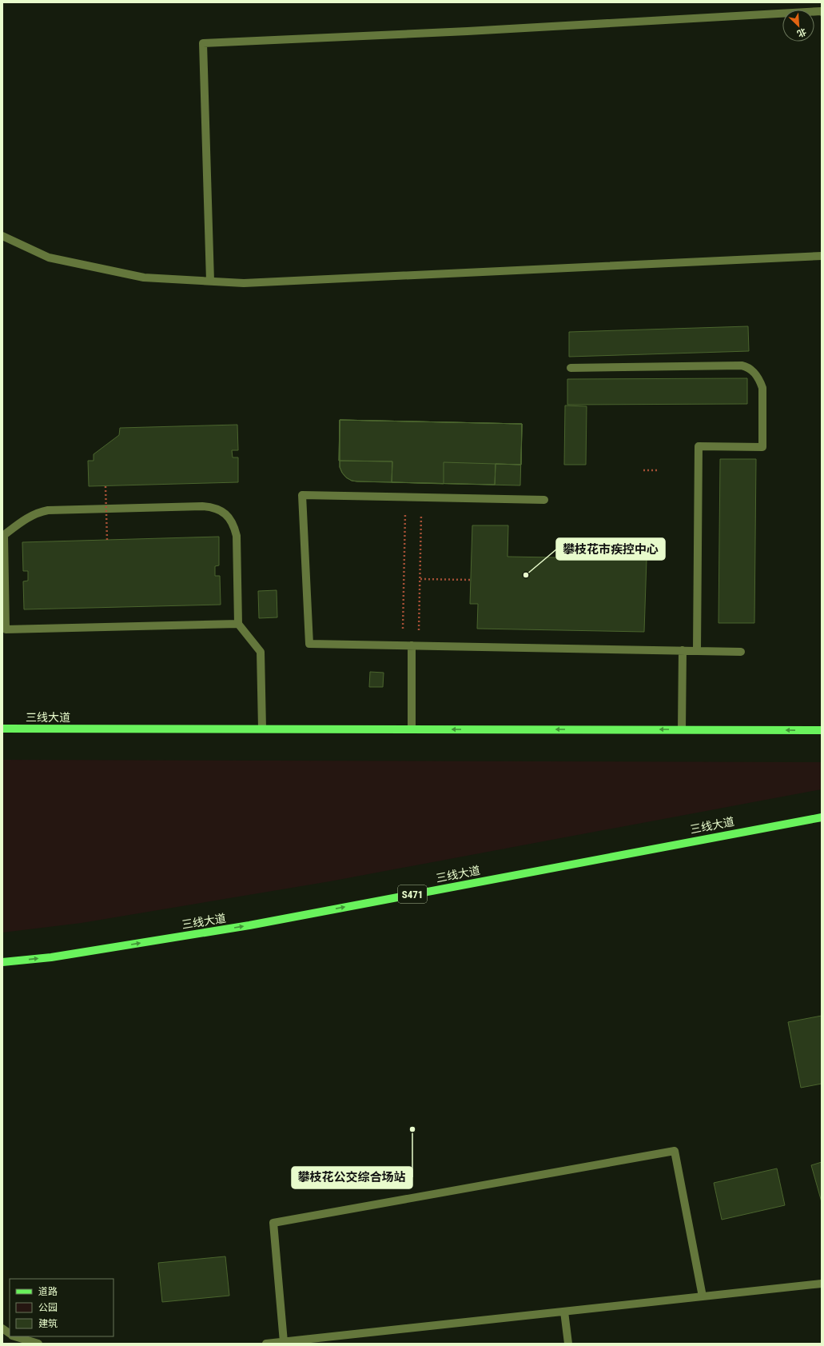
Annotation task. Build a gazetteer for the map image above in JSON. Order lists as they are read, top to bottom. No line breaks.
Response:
{"streets":{"main road":["三线大道","S471"]},"places":["攀枝花市疾控中心","攀枝花公交综合场站"],"legend":["道路","公园","建筑"],"north":"bottom right"}
